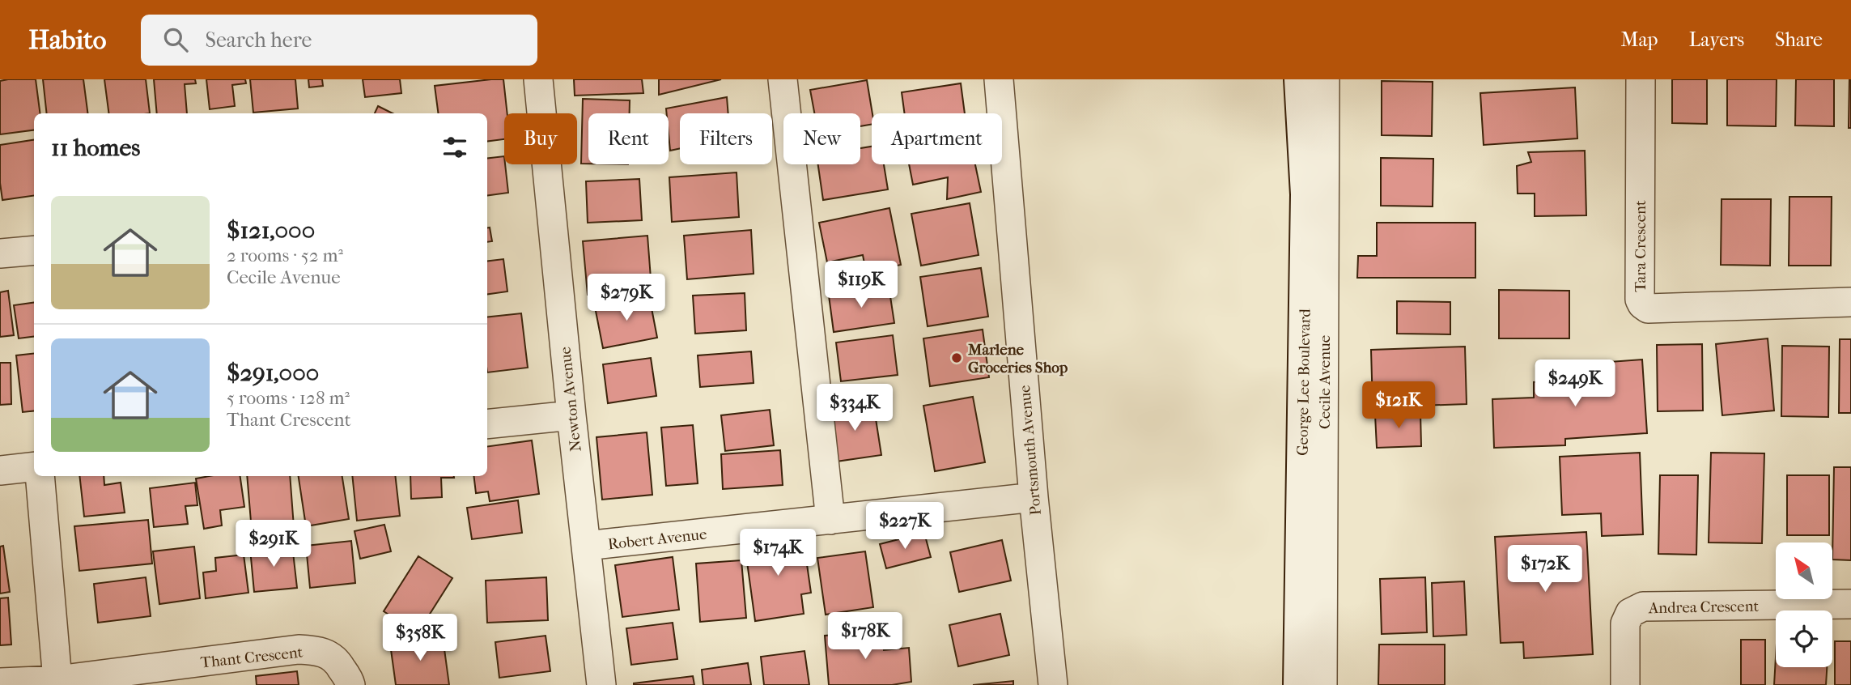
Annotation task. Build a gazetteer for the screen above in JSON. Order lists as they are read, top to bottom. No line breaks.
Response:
{"streets":{"main road":["George Lee Boulevard"],"street":["Tara Crescent","Cecile Avenue","Newton Avenue","Portsmouth Avenue","Robert Avenue","Andrea Crescent","Thant Crescent"]},"crossings":[["Newton Avenue","Robert Avenue"],["Portsmouth Avenue","Robert Avenue"]],"places":["Marlene Groceries Shop"],"north":"top left","page":{"header":"Habito","search":"Search here","nav":["Map","Layers","Share"],"chip":["Buy","Rent","Filters","New","Apartment"],"heading":"11 homes","list":[{"name":"$121,000","note":"2 rooms · 52 m² · Cecile Avenue"},{"name":"$291,000","note":"5 rooms · 128 m² · Thant Crescent"}],"price":["$119K","$279K","$249K","$121K","$334K","$227K","$291K","$174K","$172K","$178K","$358K"]}}
